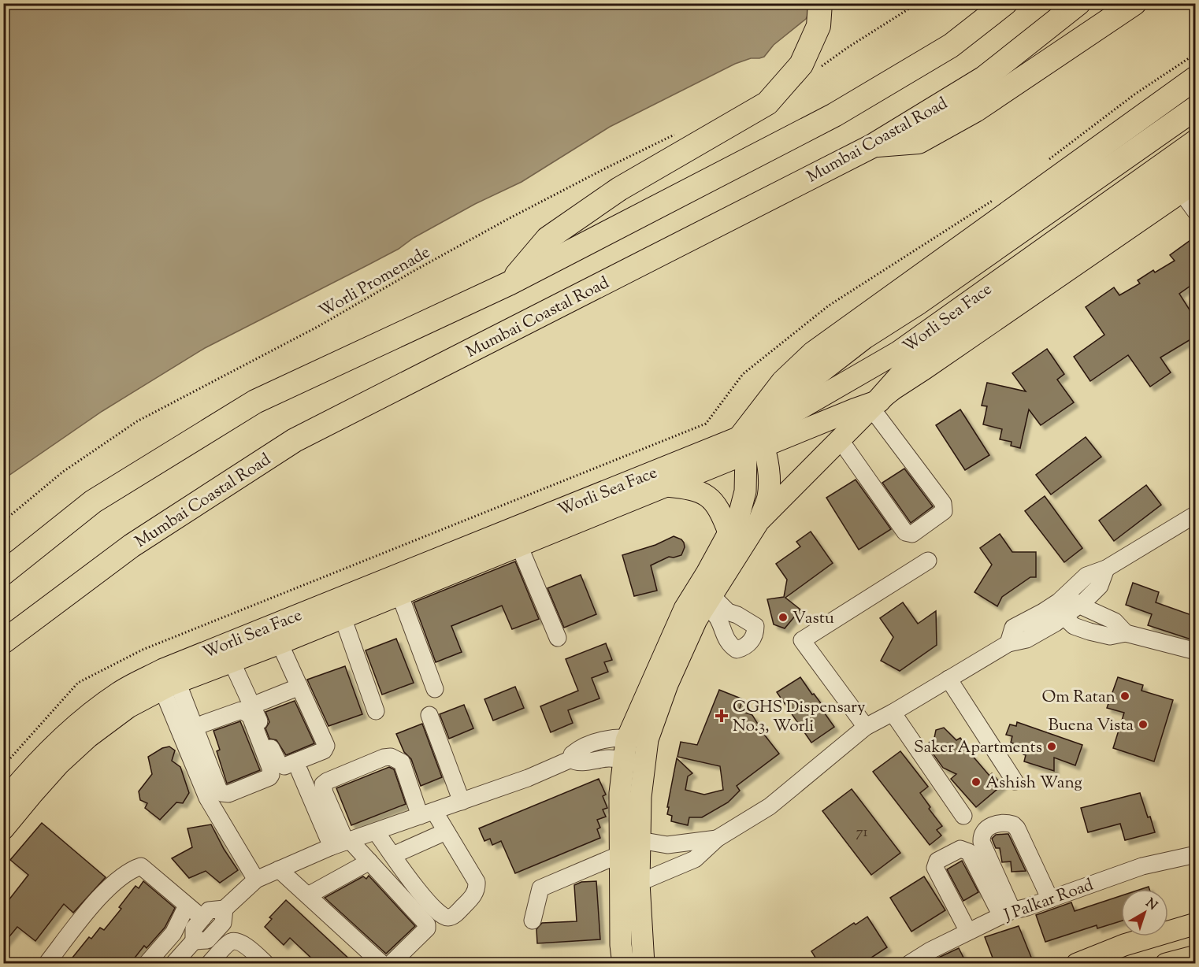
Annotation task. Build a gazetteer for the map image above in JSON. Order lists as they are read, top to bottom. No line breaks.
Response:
{"streets":{"highway":["Mumbai Coastal Road"],"main road":["Worli Sea Face"],"street":["J Palkar Road"],"path":["Worli Promenade"]},"places":{"other":["Vastu","Om Ratan","Buena Vista","Saker Apartments","Ashish Wang"],"health":["CGHS Dispensary No.3, Worli"]},"house_numbers":["71"],"north":"top right"}
